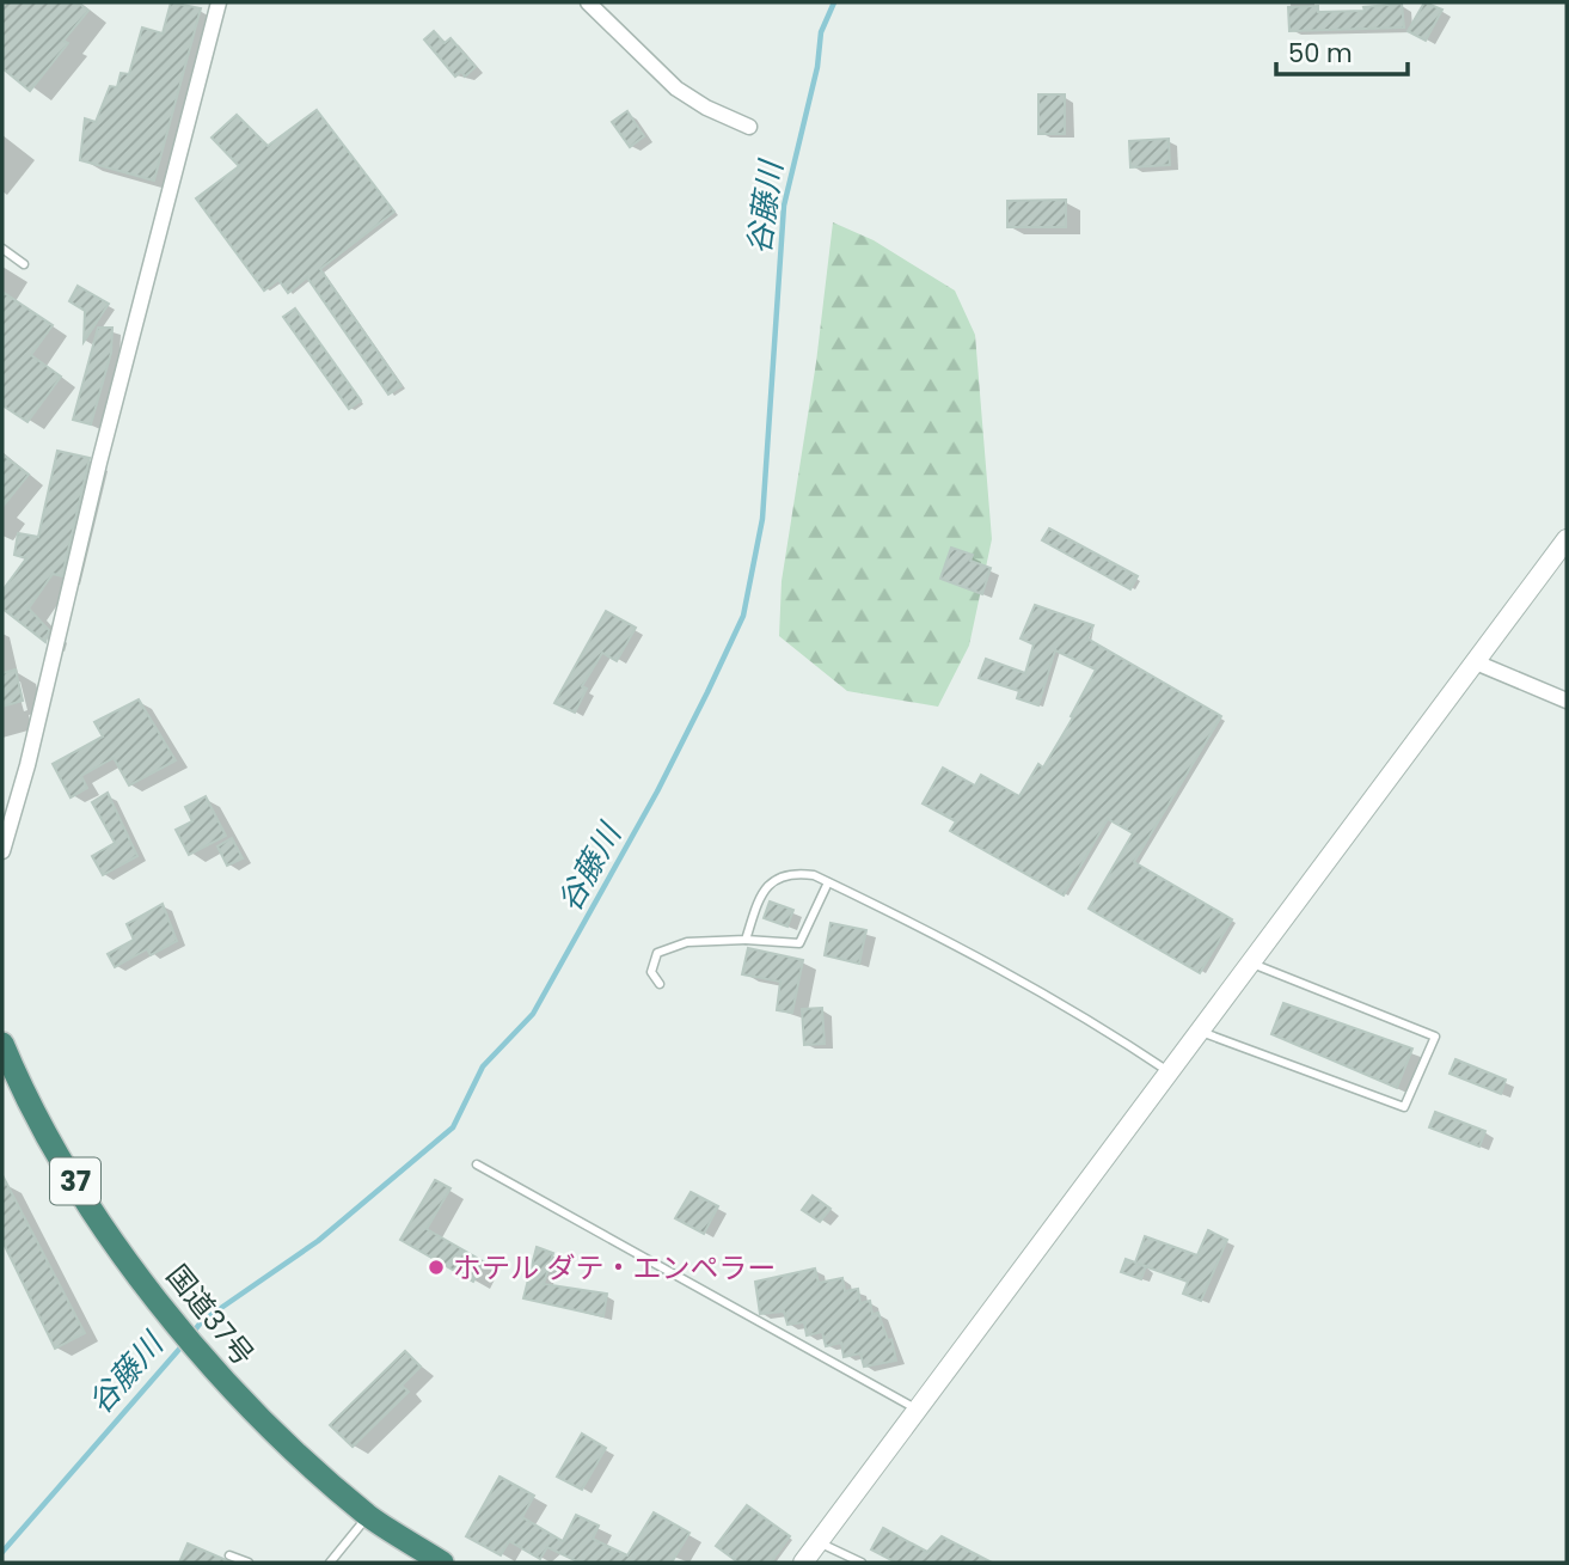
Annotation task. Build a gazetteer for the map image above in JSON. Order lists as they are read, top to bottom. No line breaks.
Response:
{"streets":{"highway":["37","国道37号"]},"water":["谷藤川"],"places":["ホテル ダテ・エンペラー"],"scale_bar":"50 m"}
